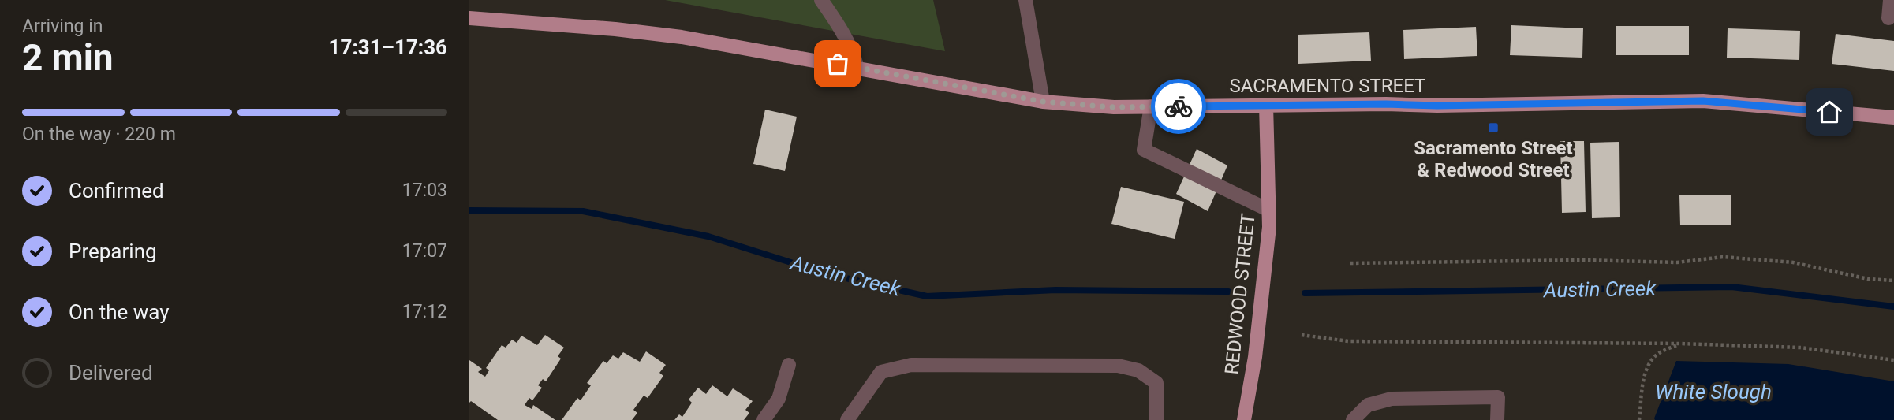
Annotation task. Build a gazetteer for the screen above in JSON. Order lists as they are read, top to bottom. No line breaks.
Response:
{"streets":{"main road":["SACRAMENTO STREET","REDWOOD STREET"]},"crossings":[["SACRAMENTO STREET","REDWOOD STREET"]],"water":["Austin Creek","White Slough"],"places":{"transit":["Sacramento Street & Redwood Street"]},"page":{"heading":["2 min","Arriving in","17:31–17:36"],"bar":"On the way · 220 m","list":[["Confirmed","17:03"],["Preparing","17:07"],["On the way","17:12"],"Delivered"]}}
